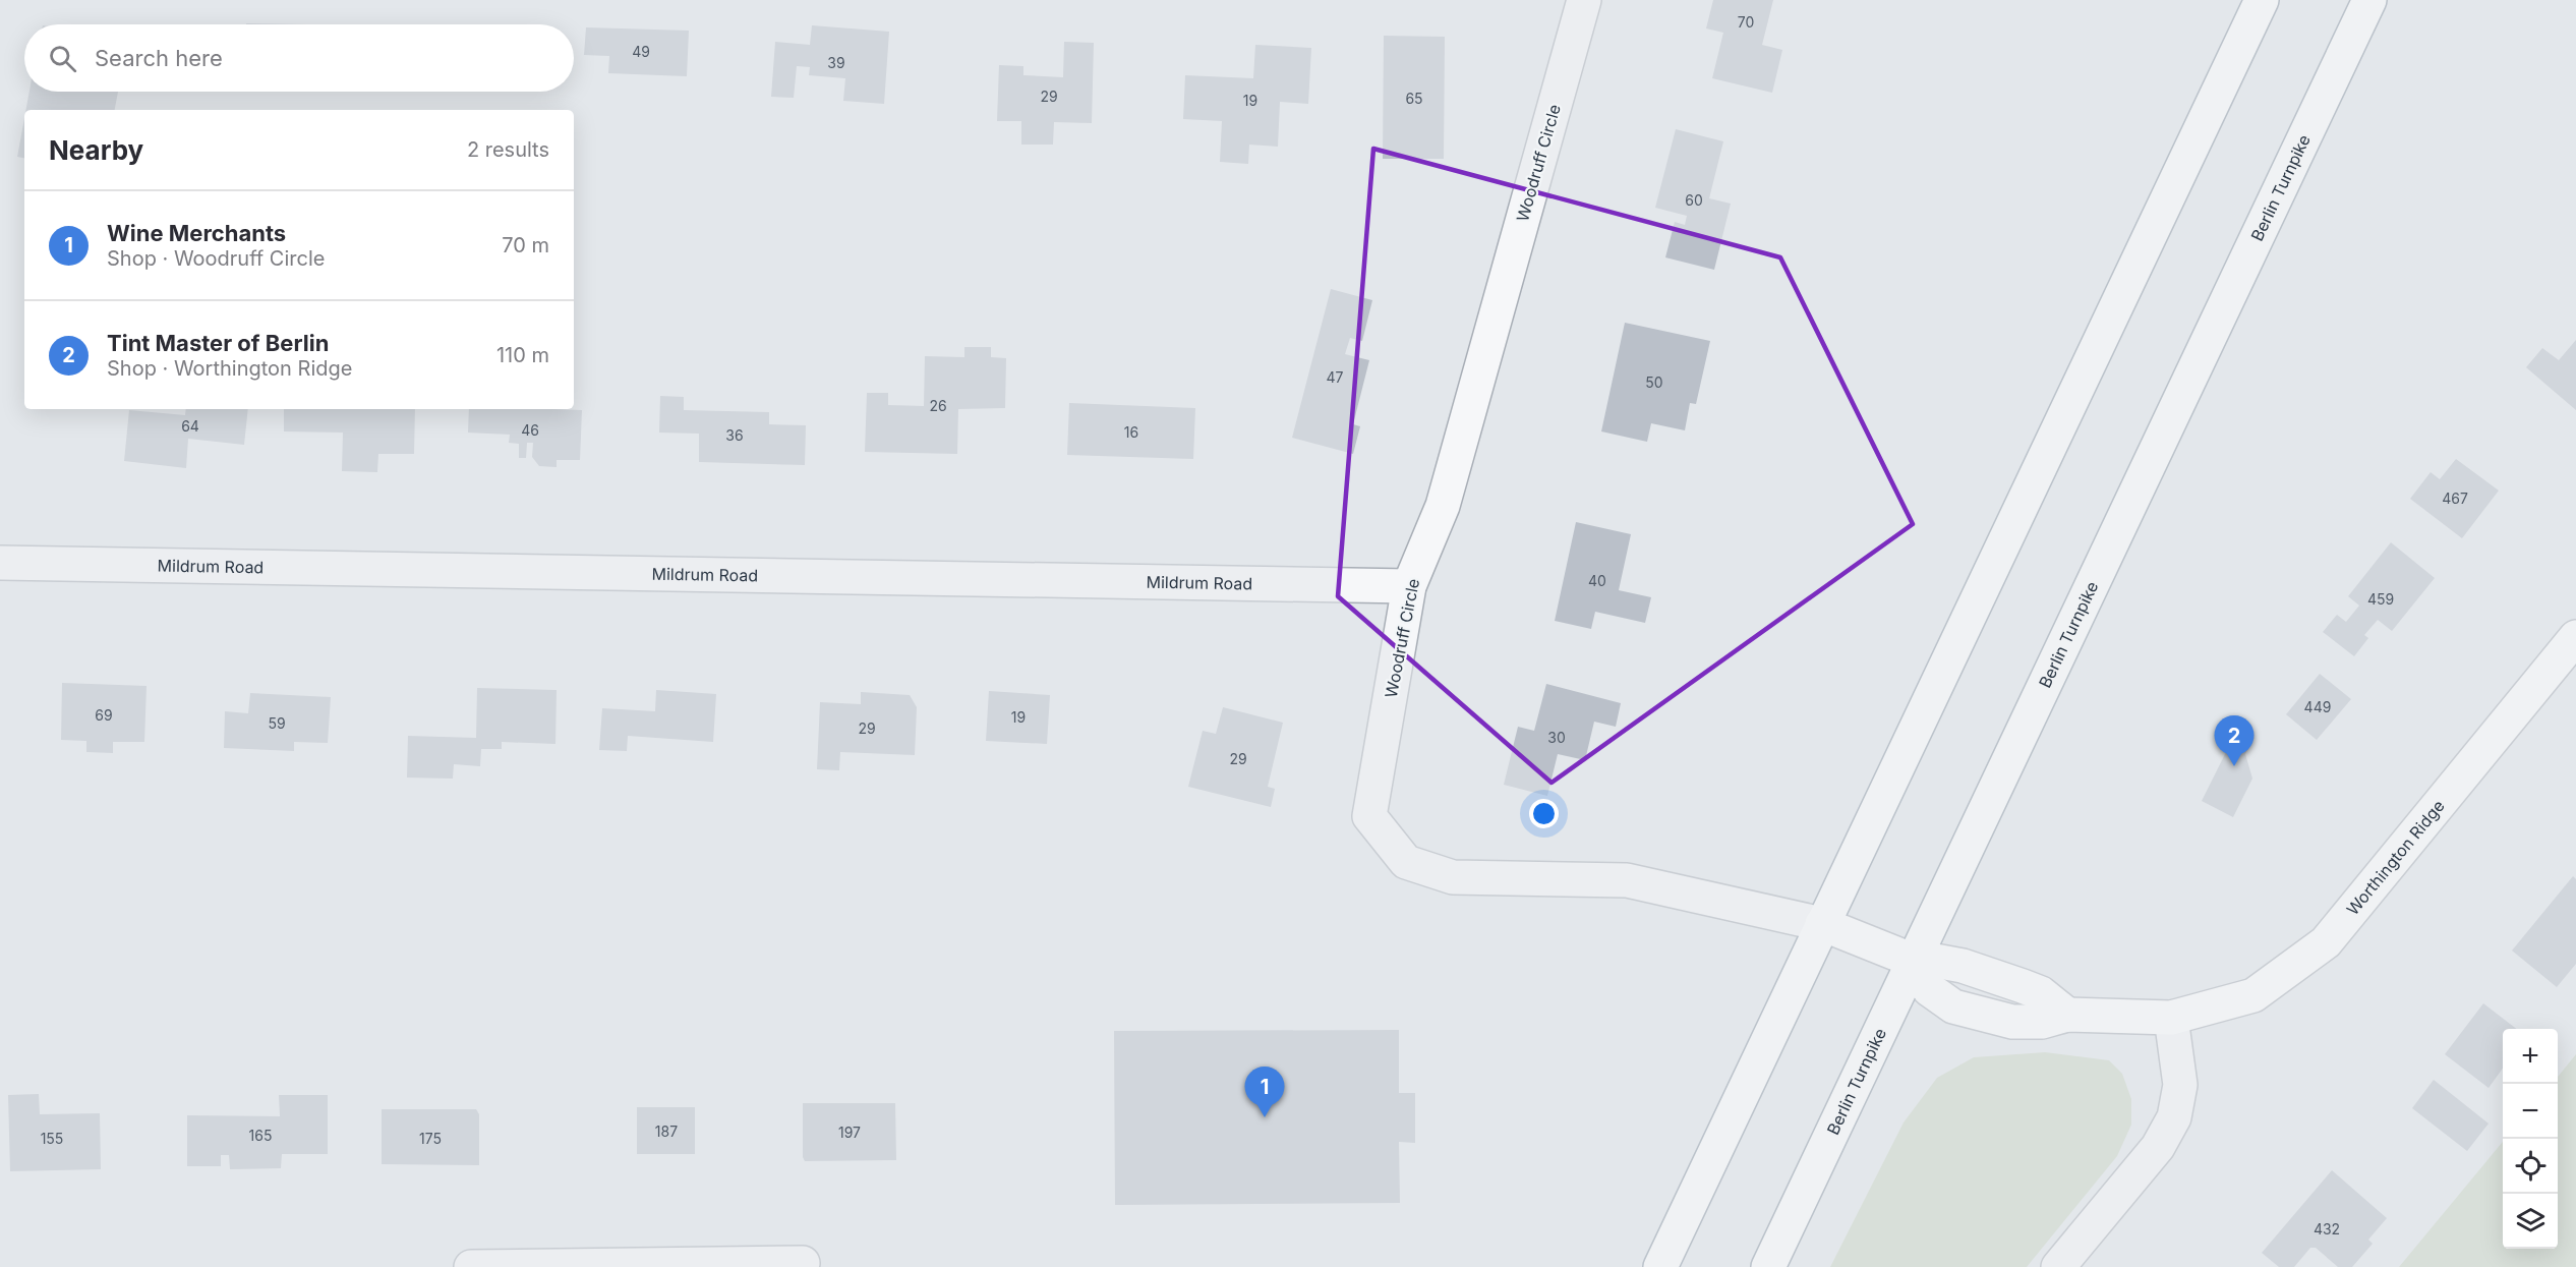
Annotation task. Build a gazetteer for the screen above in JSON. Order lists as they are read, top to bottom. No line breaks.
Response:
{"streets":{"main road":["Berlin Turnpike","Worthington Ridge"],"street":["Woodruff Circle","Mildrum Road"]},"crossings":[["Woodruff Circle","Mildrum Road"],["Berlin Turnpike","Worthington Ridge"]],"house_numbers":["70","49","39","29","65","19","60","47","50","26","64","46","16","36","467","40","459","449","69","19","59","29","30","29","187","197","165","155","175","432"],"page":{"search":"Search here","heading":["Nearby","2 results"],"list":[{"mark":"1","name":"Wine Merchants","note":"Shop · Woodruff Circle","value":"70 m"},{"mark":"2","name":"Tint Master of Berlin","note":"Shop · Worthington Ridge","value":"110 m"}],"pins":["2","1"],"map_buttons":["+","−"]}}
